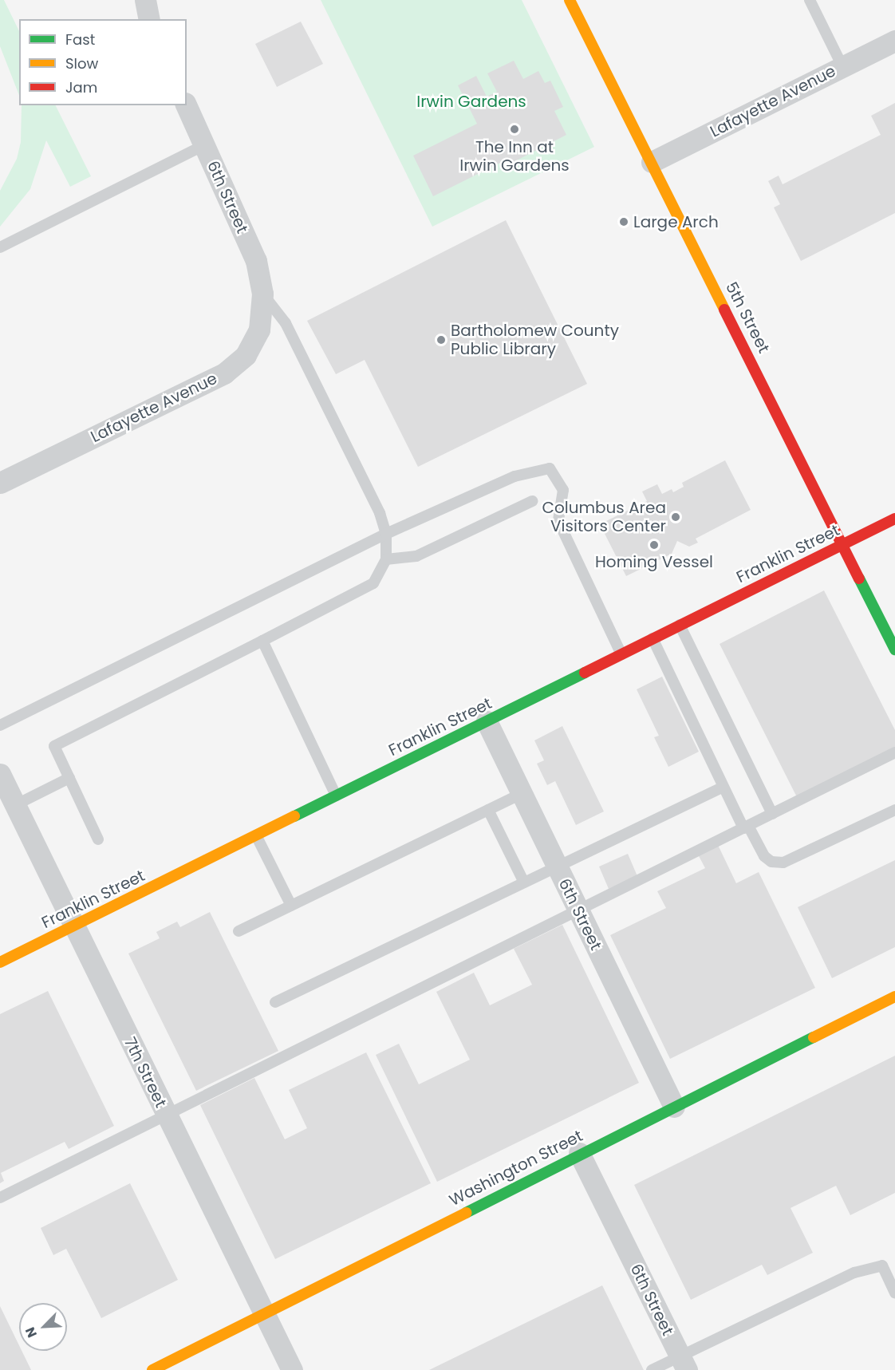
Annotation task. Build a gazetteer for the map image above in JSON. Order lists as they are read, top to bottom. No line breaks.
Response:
{"streets":{"street":["Lafayette Avenue","6th Street","5th Street","Franklin Street","7th Street","Washington Street"]},"crossings":[["Lafayette Avenue","6th Street"],["Lafayette Avenue","5th Street"],["6th Street","Franklin Street"],["6th Street","Washington Street"],["5th Street","Franklin Street"],["Franklin Street","7th Street"],["7th Street","Washington Street"]],"parks":["Irwin Gardens"],"places":["The Inn at Irwin Gardens","Large Arch","Bartholomew County Public Library","Columbus Area Visitors Center","Homing Vessel"],"legend":["Fast","Slow","Jam"],"north":"bottom left"}
